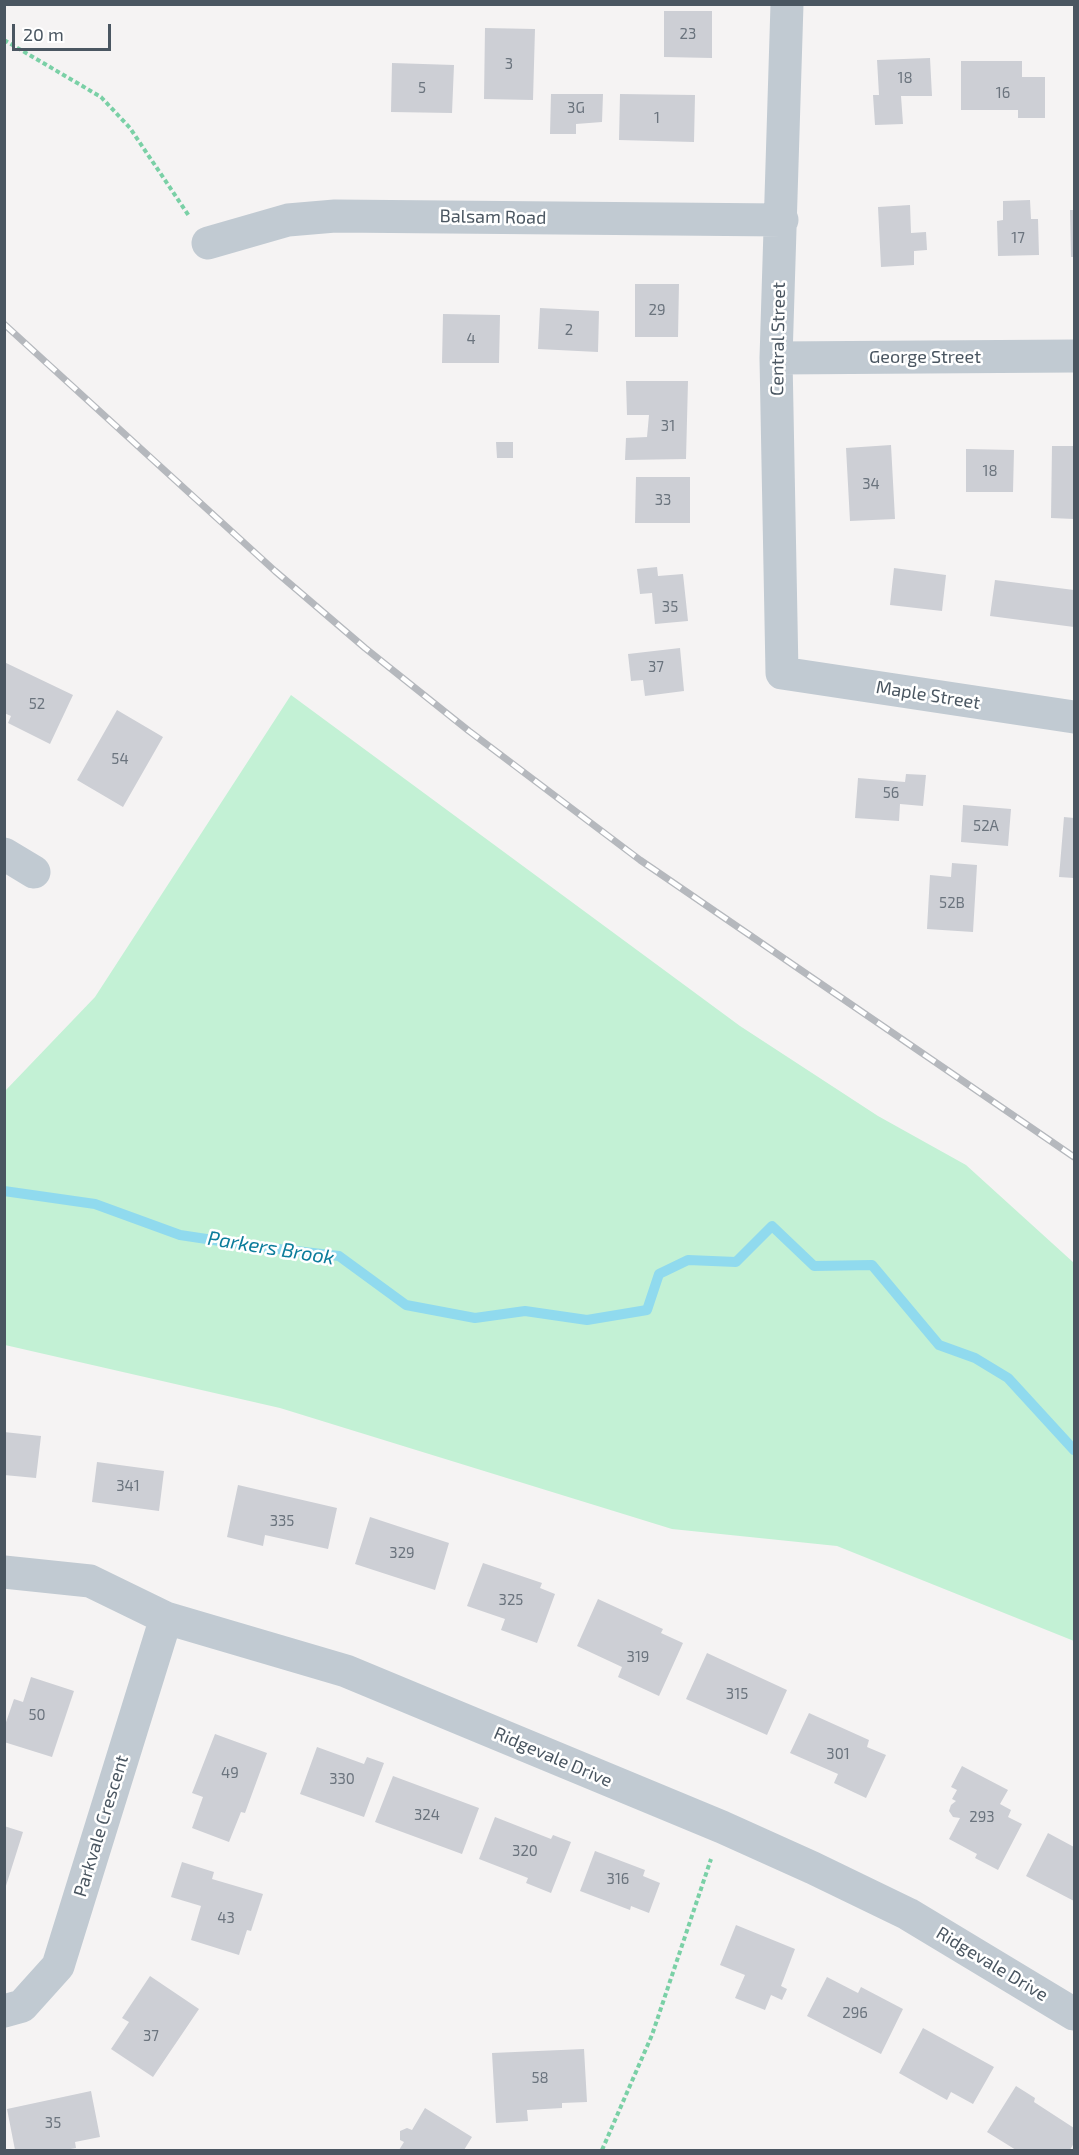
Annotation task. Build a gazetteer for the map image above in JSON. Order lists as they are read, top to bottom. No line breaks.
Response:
{"streets":{"street":["Balsam Road","Central Street","George Street","Maple Street","Ridgevale Drive","Parkvale Crescent"]},"crossings":[["Balsam Road","Central Street"],["Central Street","George Street"],["Central Street","Maple Street"],["Ridgevale Drive","Parkvale Crescent"]],"water":["Parkers Brook"],"house_numbers":["23","3","18","5","16","3G","1","17","29","2","4","31","18","34","33","35","37","52","54","56","52A","52B","341","335","329","325","319","315","50","301","49","330","324","293","320","316","43","296","37","58","35"],"scale_bar":"20 m"}
